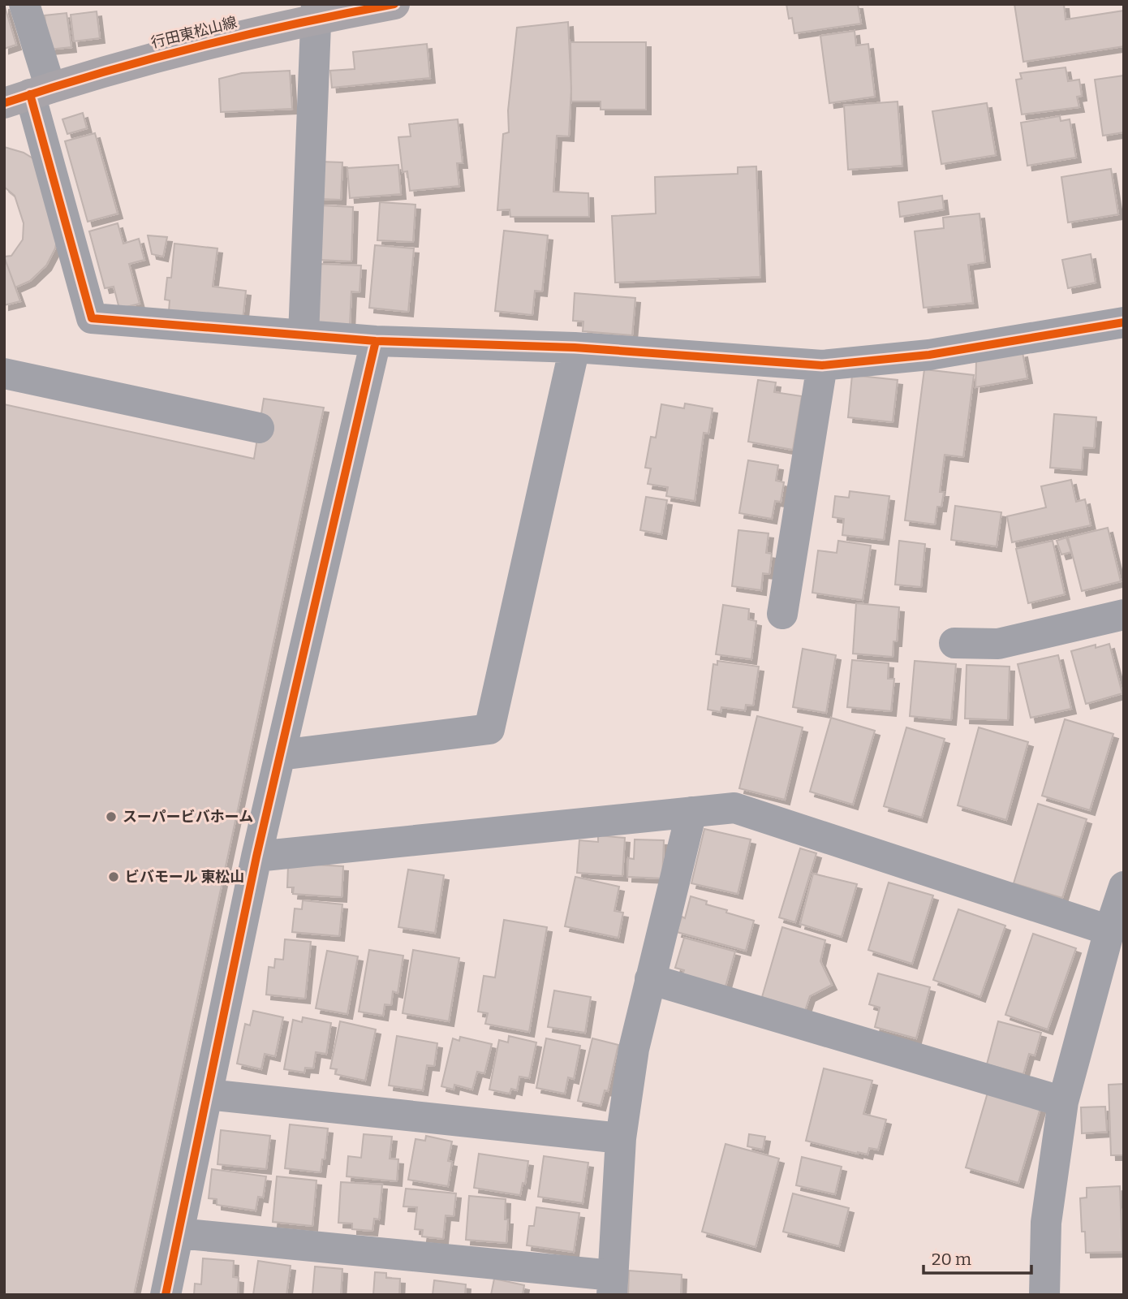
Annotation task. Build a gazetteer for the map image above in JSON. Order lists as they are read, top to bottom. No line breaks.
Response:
{"streets":{"main road":["行田東松山線"]},"places":["スーパービバホーム","ビバモール 東松山"],"scale_bar":"20 m"}
